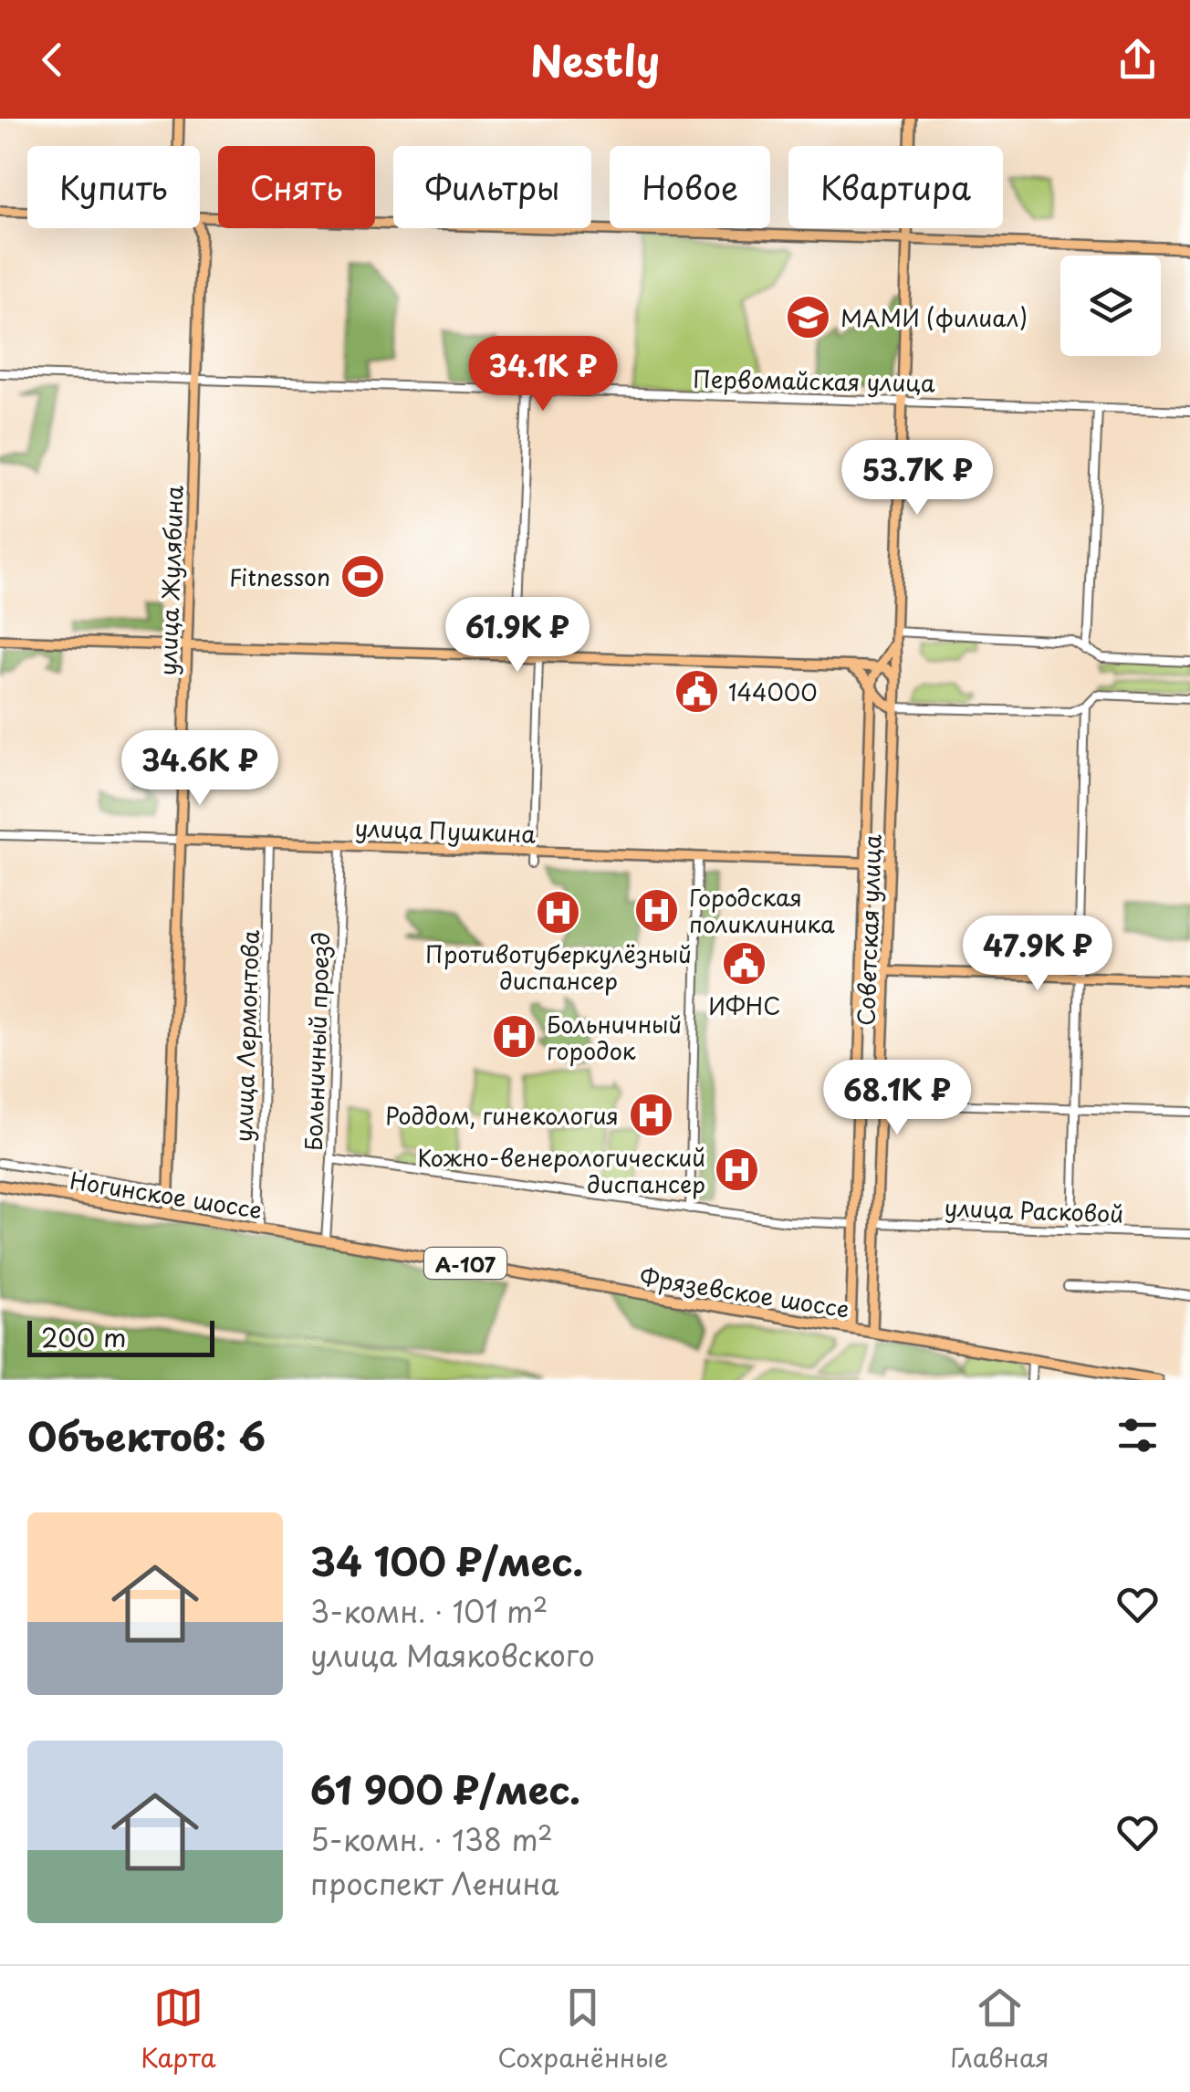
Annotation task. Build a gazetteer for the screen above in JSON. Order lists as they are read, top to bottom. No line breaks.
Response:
{"streets":{"highway":["Ногинское шоссе","А-107","Фрязевское шоссе"],"main road":["улица Жулябина","улица Пушкина","Советская улица"],"street":["Первомайская улица","улица Лермонтова","Больничный проезд","улица Расковой"]},"crossings":[["Первомайская улица","улица Жулябина"],["Первомайская улица","Советская улица"],["улица Жулябина","улица Пушкина"],["улица Жулябина","Ногинское шоссе"],["улица Пушкина","Советская улица"],["улица Пушкина","улица Лермонтова"],["улица Пушкина","Больничный проезд"],["Советская улица","улица Расковой"],["Советская улица","Фрязевское шоссе"],["улица Лермонтова","Ногинское шоссе"],["Больничный проезд","Ногинское шоссе"],["Больничный проезд","Фрязевское шоссе"],["Ногинское шоссе","Фрязевское шоссе"]],"places":{"school or university":["МАМИ (филиал)"],"sports":["Fitnesson"],"public building":["144000","ИФНС"],"hospital":["Городская поликлиника","Противотуберкулёзный диспансер","Больничный городок","Роддом, гинекология","Кожно-венерологический диспансер"]},"scale_bar":"200 m","page":{"header":"Nestly","chip":["Купить","Снять","Фильтры","Новое","Квартира"],"price":["34.1K ₽","53.7K ₽","61.9K ₽","34.6K ₽","47.9K ₽","68.1K ₽"],"scale":"200 m","heading":"Объектов: 6","list":[{"name":"34 100 ₽/мес.","note":"3-комн. · 101 m² · улица Маяковского"},{"name":"61 900 ₽/мес.","note":"5-комн. · 138 m² · проспект Ленина"}],"tabs":["Карта","Сохранённые","Главная"]}}
